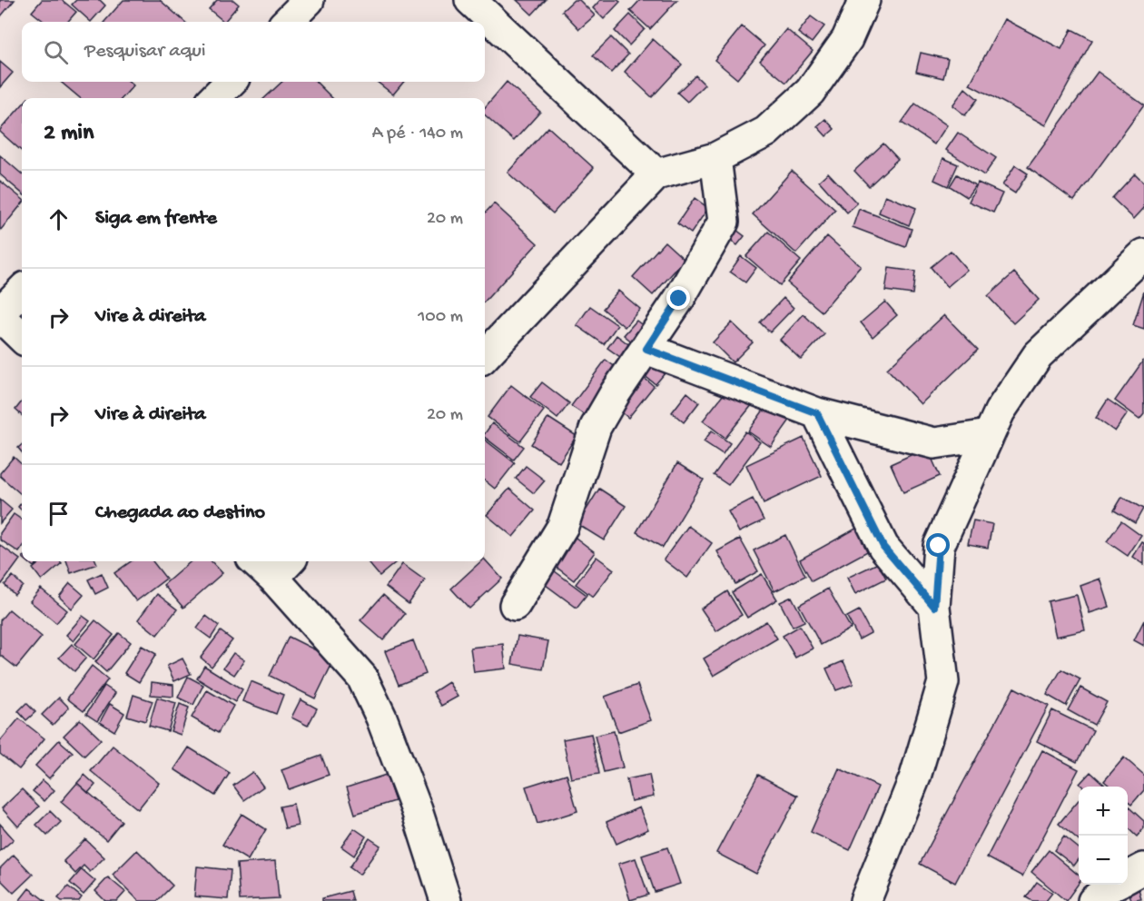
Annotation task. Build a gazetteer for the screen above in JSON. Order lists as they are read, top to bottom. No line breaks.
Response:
{"page":{"search":"Pesquisar aqui","heading":["2 min","A pé · 140 m"],"list":[["Siga em frente","20 m"],["Vire à direita","100 m"],["Vire à direita","20 m"],"Chegada ao destino"],"map_buttons":["+","−"]}}
